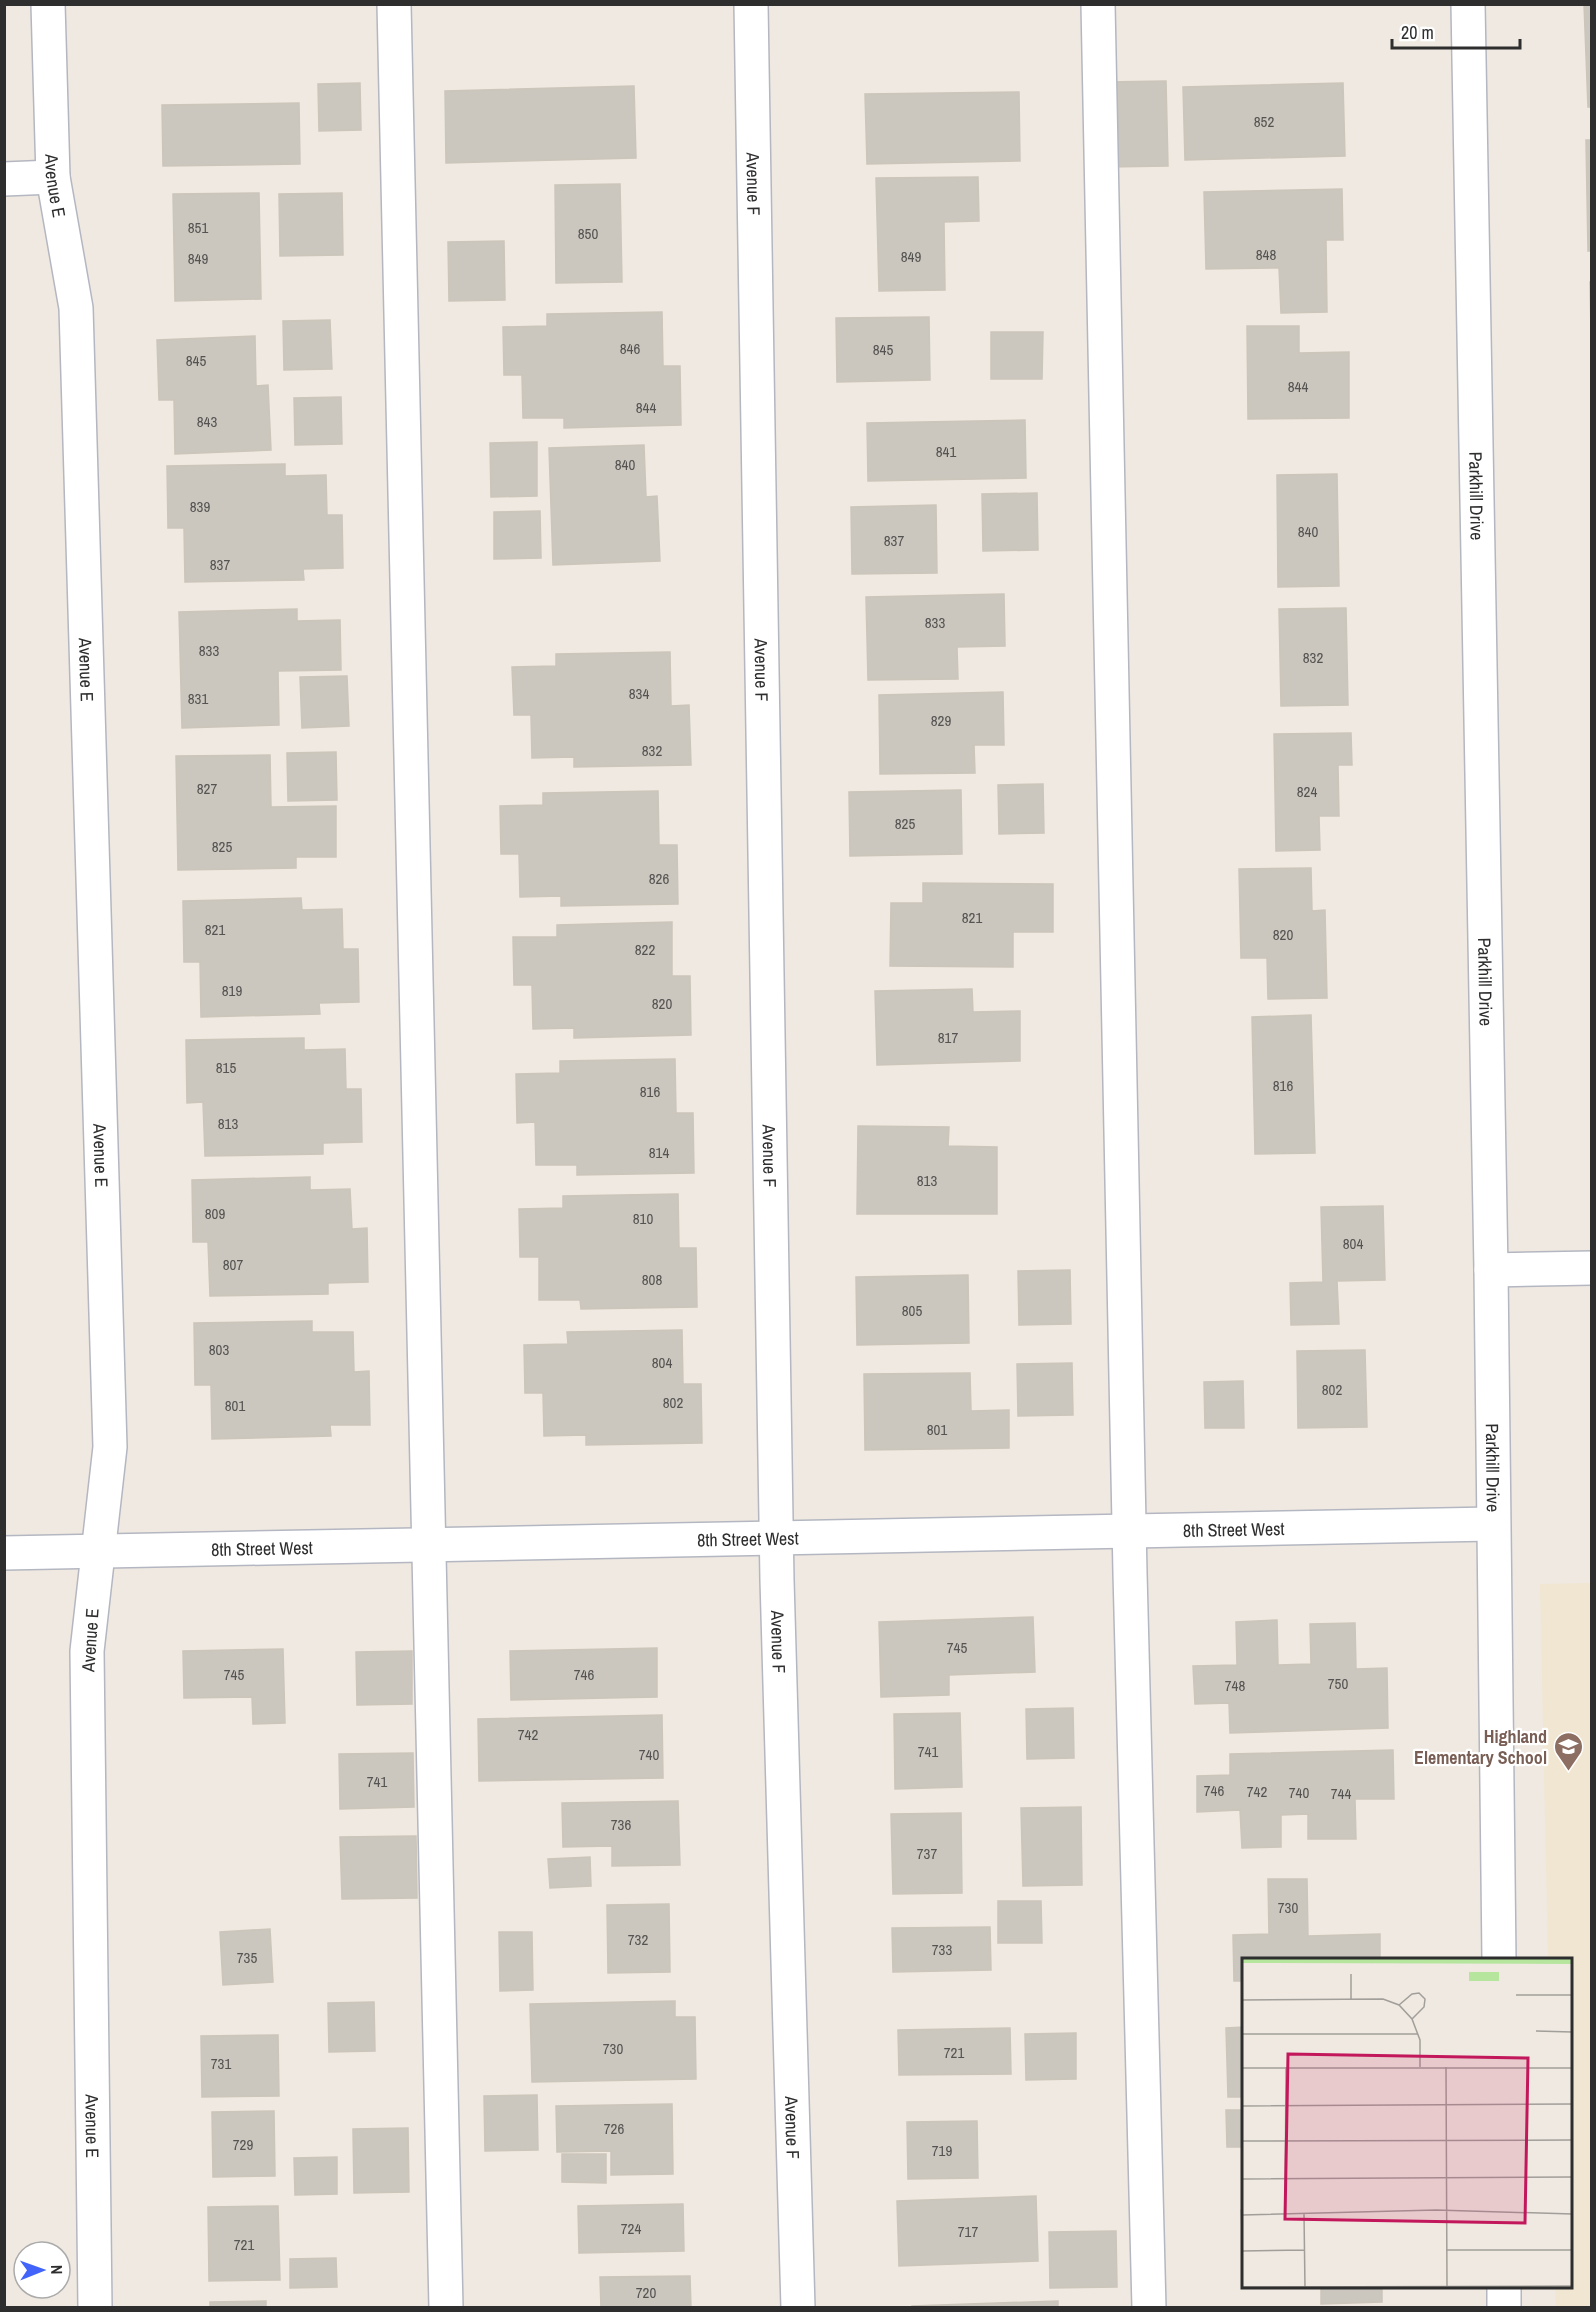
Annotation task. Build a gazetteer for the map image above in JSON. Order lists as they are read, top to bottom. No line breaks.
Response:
{"streets":{"street":["Avenue F","Avenue E","Parkhill Drive","8th Street West"]},"crossings":[["Avenue F","8th Street West"],["Avenue E","8th Street West"],["Parkhill Drive","8th Street West"]],"places":{"school or university":["Highland Elementary School"]},"house_numbers":["852","851","850","848","849","849","846","845","845","844","844","843","841","840","839","840","837","837","833","833","832","834","831","829","832","827","824","825","825","826","821","821","820","822","819","820","817","815","816","816","813","814","813","809","810","804","807","808","805","803","804","802","802","801","801","745","745","746","750","748","742","741","740","741","746","742","740","744","736","737","730","732","733","735","730","721","731","726","729","719","724","717","721","720"],"scale_bar":"20 m","north":"right"}
